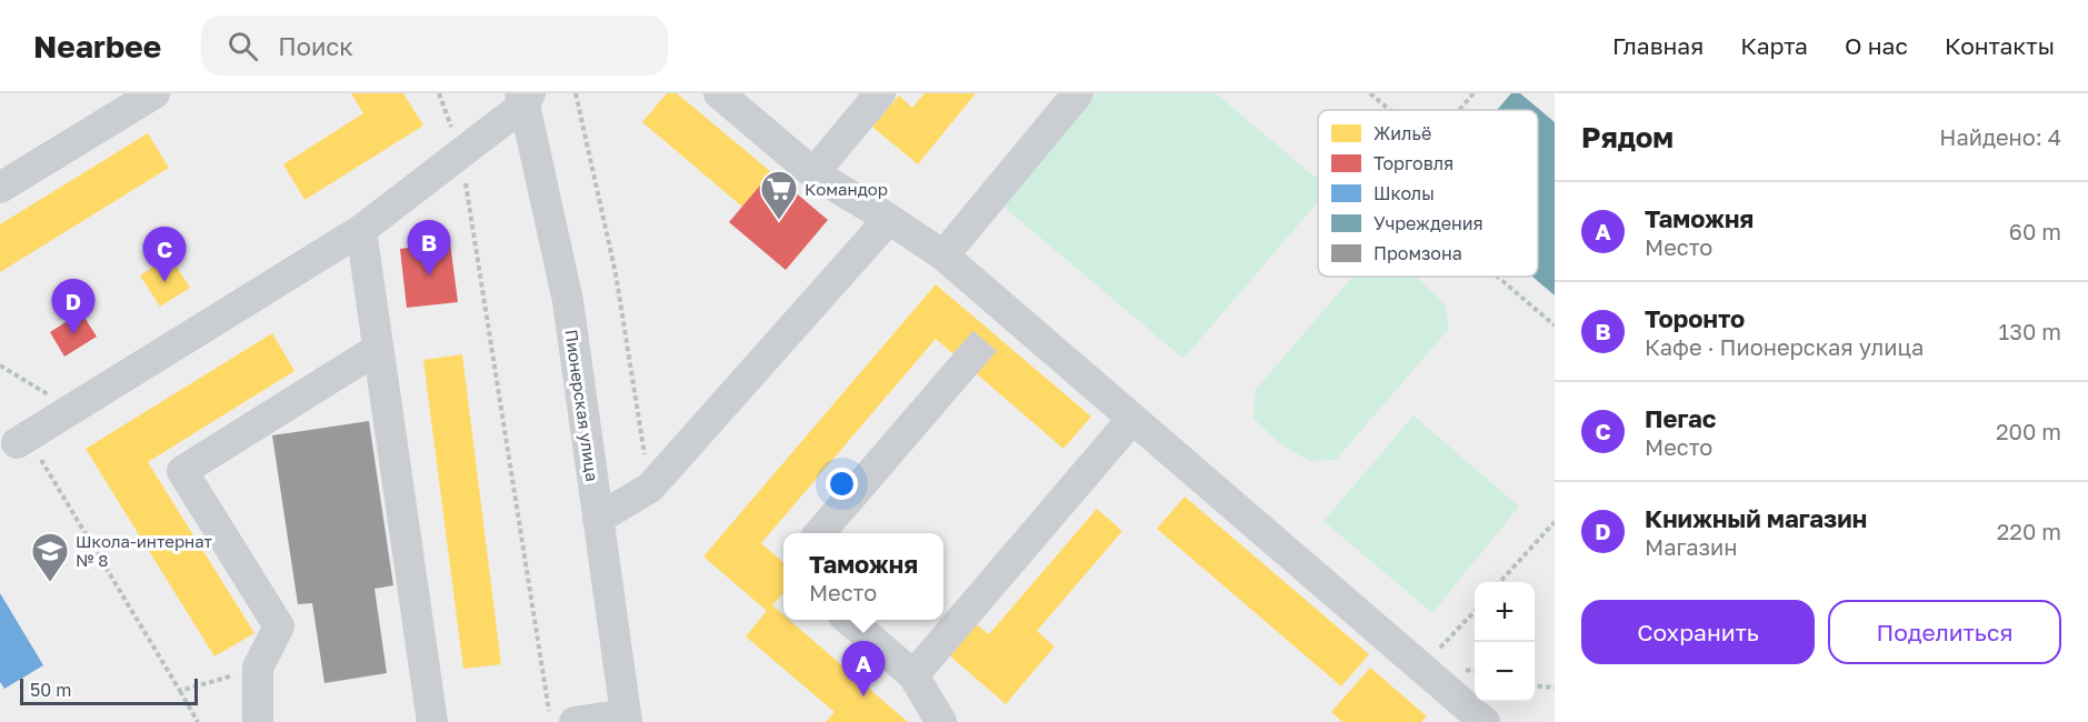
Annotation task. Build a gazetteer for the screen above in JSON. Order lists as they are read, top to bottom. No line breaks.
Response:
{"streets":{"street":["Пионерская улица"]},"places":{"supermarket":["Командор"],"school or university":["Школа-интернат № 8"]},"legend":["Жильё","Торговля","Школы","Учреждения","Промзона"],"scale_bar":"50 m","page":{"header":"Nearbee","search":"Поиск","nav":["Главная","Карта","О нас","Контакты"],"heading":["Рядом","Найдено: 4"],"list":[{"mark":"A","name":"Таможня","note":"Место","value":"60 m"},{"mark":"B","name":"Торонто","note":"Кафе · Пионерская улица","value":"130 m"},{"mark":"C","name":"Пегас","note":"Место","value":"200 m"},{"mark":"D","name":"Книжный магазин","note":"Магазин","value":"220 m"}],"pins":["B","C","D","A"],"popup":["Таможня","Место"],"buttons":["Сохранить","Поделиться"],"map_buttons":["+","−"],"scale":"50 m"}}
